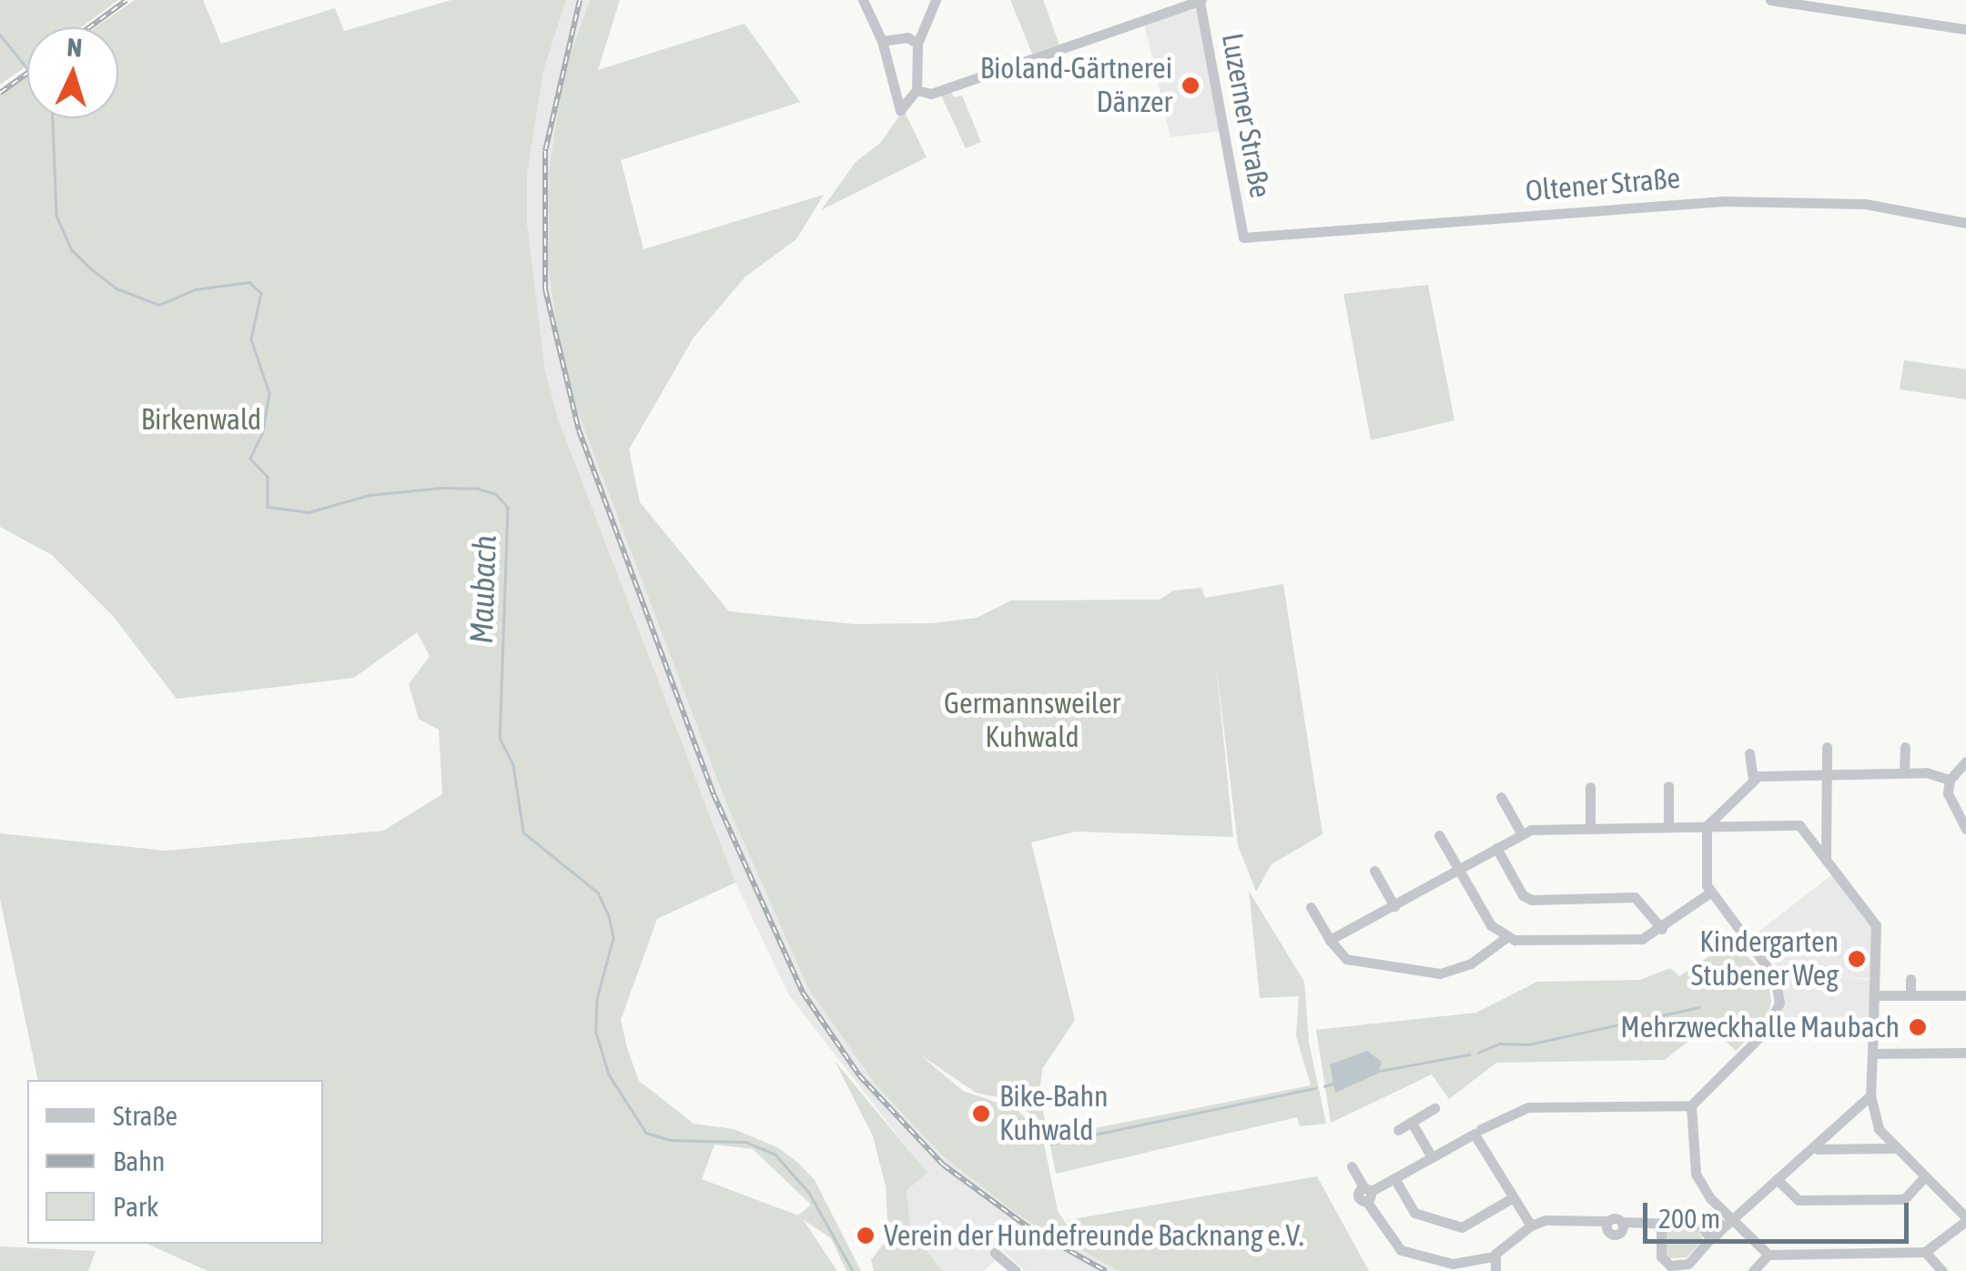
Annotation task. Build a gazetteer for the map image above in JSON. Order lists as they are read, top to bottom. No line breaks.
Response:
{"streets":{"street":["Luzerner Straße","Oltener Straße"]},"crossings":[["Luzerner Straße","Oltener Straße"]],"water":["Maubach"],"parks":["Birkenwald","Germannsweiler Kuhwald"],"places":["Bioland-Gärtnerei Dänzer","Kindergarten Stubener Weg","Mehrzweckhalle Maubach","Bike-Bahn Kuhwald","Verein der Hundefreunde Backnang e.V."],"legend":["Straße","Bahn","Park"],"scale_bar":"200 m","north":"top"}
